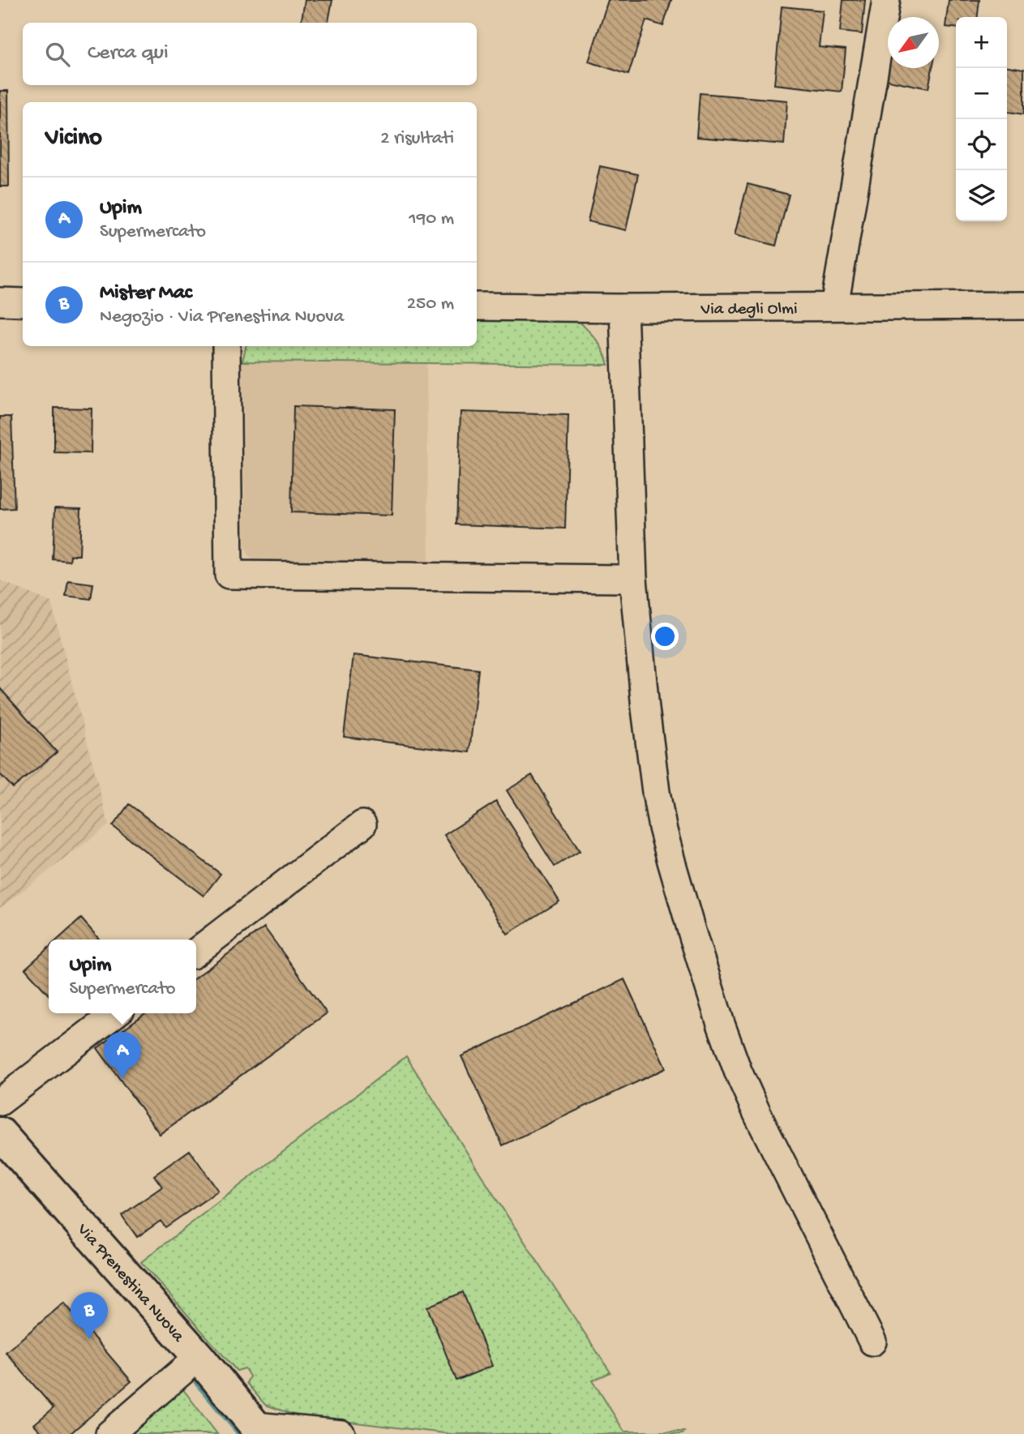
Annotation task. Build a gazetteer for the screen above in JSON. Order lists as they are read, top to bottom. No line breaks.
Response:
{"streets":{"main road":["Via Prenestina Nuova"],"street":["Via degli Olmi"]},"north":"bottom left","page":{"map_buttons":["+","−"],"search":"Cerca qui","heading":["Vicino","2 risultati"],"list":[{"mark":"A","name":"Upim","note":"Supermercato","value":"190 m"},{"mark":"B","name":"Mister Mac","note":"Negozio · Via Prenestina Nuova","value":"250 m"}],"popup":["Upim","Supermercato"],"pins":["A","B"]}}
